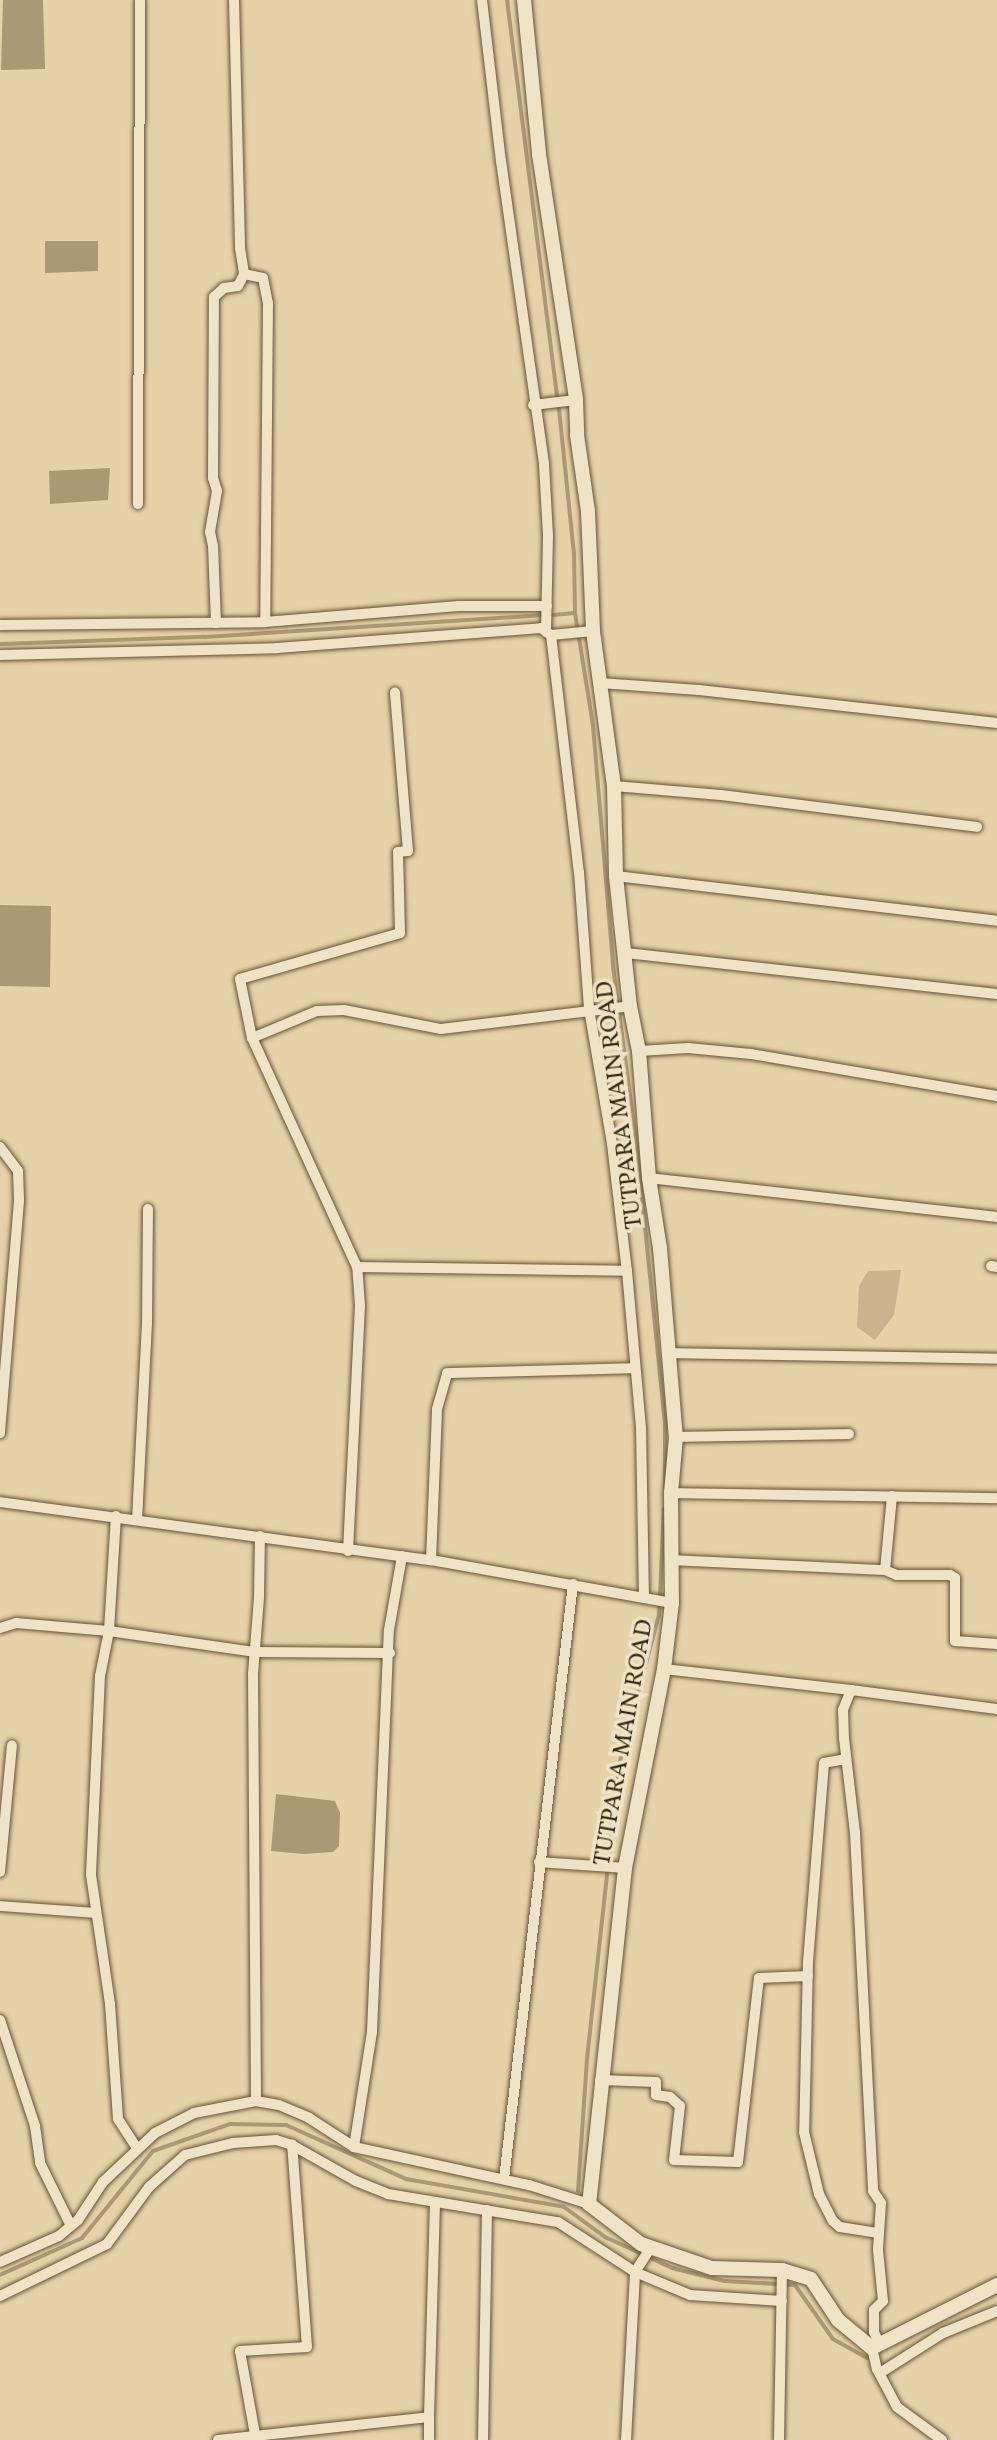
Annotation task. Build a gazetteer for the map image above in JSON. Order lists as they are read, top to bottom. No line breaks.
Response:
{"streets":{"street":["TUTPARA MAIN ROAD"]}}
